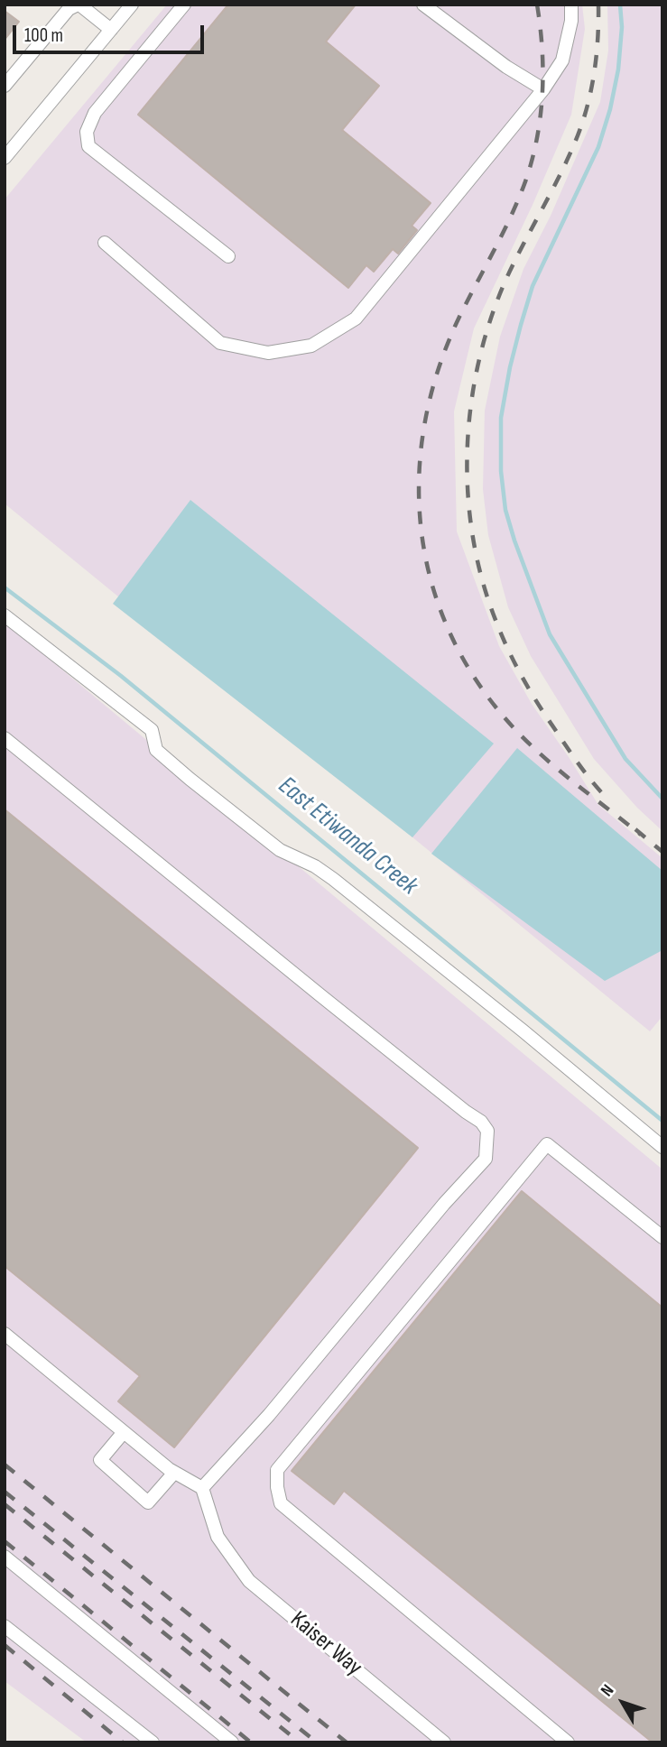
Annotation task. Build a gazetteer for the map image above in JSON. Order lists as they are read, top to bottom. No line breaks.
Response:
{"streets":{"street":["Kaiser Way"]},"water":["East Etiwanda Creek"],"scale_bar":"100 m","north":"top left"}
